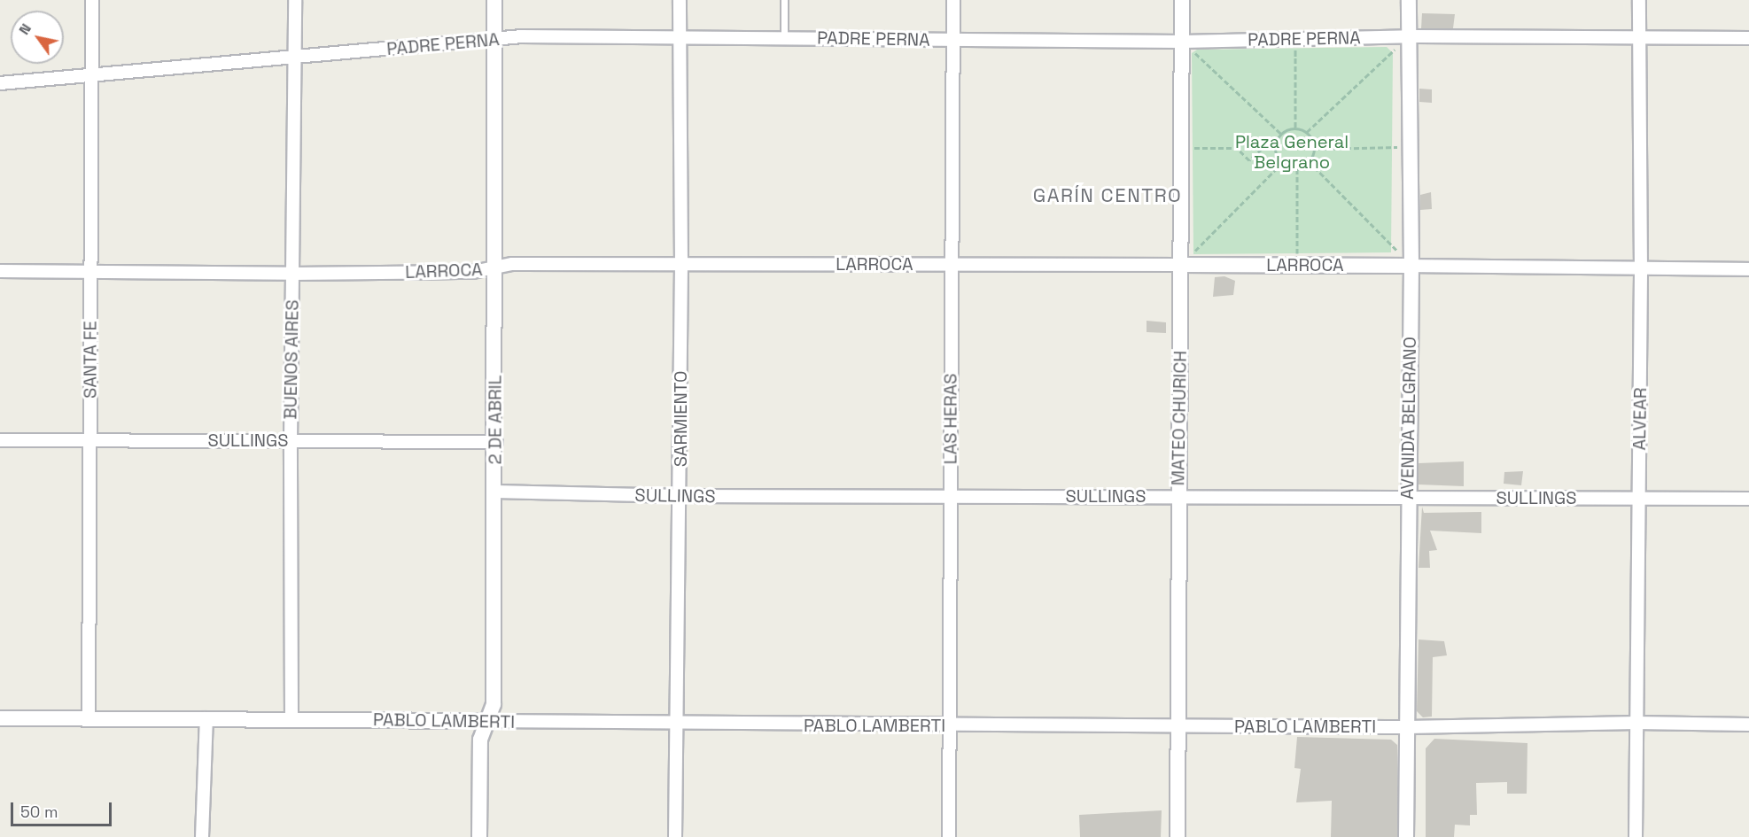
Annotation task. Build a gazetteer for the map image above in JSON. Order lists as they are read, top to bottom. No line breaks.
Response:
{"streets":{"street":["PADRE PERNA","LARROCA","SANTA FE","BUENOS AIRES","MATEO CHURICH","AVENIDA BELGRANO","SARMIENTO","LAS HERAS","ALVEAR","2 DE ABRIL","SULLINGS","PABLO LAMBERTI"]},"crossings":[["PADRE PERNA","SANTA FE"],["PADRE PERNA","BUENOS AIRES"],["PADRE PERNA","MATEO CHURICH"],["PADRE PERNA","AVENIDA BELGRANO"],["PADRE PERNA","SARMIENTO"],["PADRE PERNA","LAS HERAS"],["PADRE PERNA","ALVEAR"],["PADRE PERNA","2 DE ABRIL"],["LARROCA","SANTA FE"],["LARROCA","BUENOS AIRES"],["LARROCA","MATEO CHURICH"],["LARROCA","AVENIDA BELGRANO"],["LARROCA","SARMIENTO"],["LARROCA","LAS HERAS"],["LARROCA","ALVEAR"],["LARROCA","2 DE ABRIL"],["SANTA FE","SULLINGS"],["SANTA FE","PABLO LAMBERTI"],["BUENOS AIRES","SULLINGS"],["BUENOS AIRES","PABLO LAMBERTI"],["MATEO CHURICH","SULLINGS"],["MATEO CHURICH","PABLO LAMBERTI"],["AVENIDA BELGRANO","SULLINGS"],["AVENIDA BELGRANO","PABLO LAMBERTI"],["SARMIENTO","SULLINGS"],["SARMIENTO","PABLO LAMBERTI"],["LAS HERAS","SULLINGS"],["LAS HERAS","PABLO LAMBERTI"],["ALVEAR","SULLINGS"],["ALVEAR","PABLO LAMBERTI"],["2 DE ABRIL","SULLINGS"],["2 DE ABRIL","PABLO LAMBERTI"]],"districts":["GARÍN CENTRO"],"parks":["Plaza General Belgrano"],"scale_bar":"50 m","north":"top left"}
